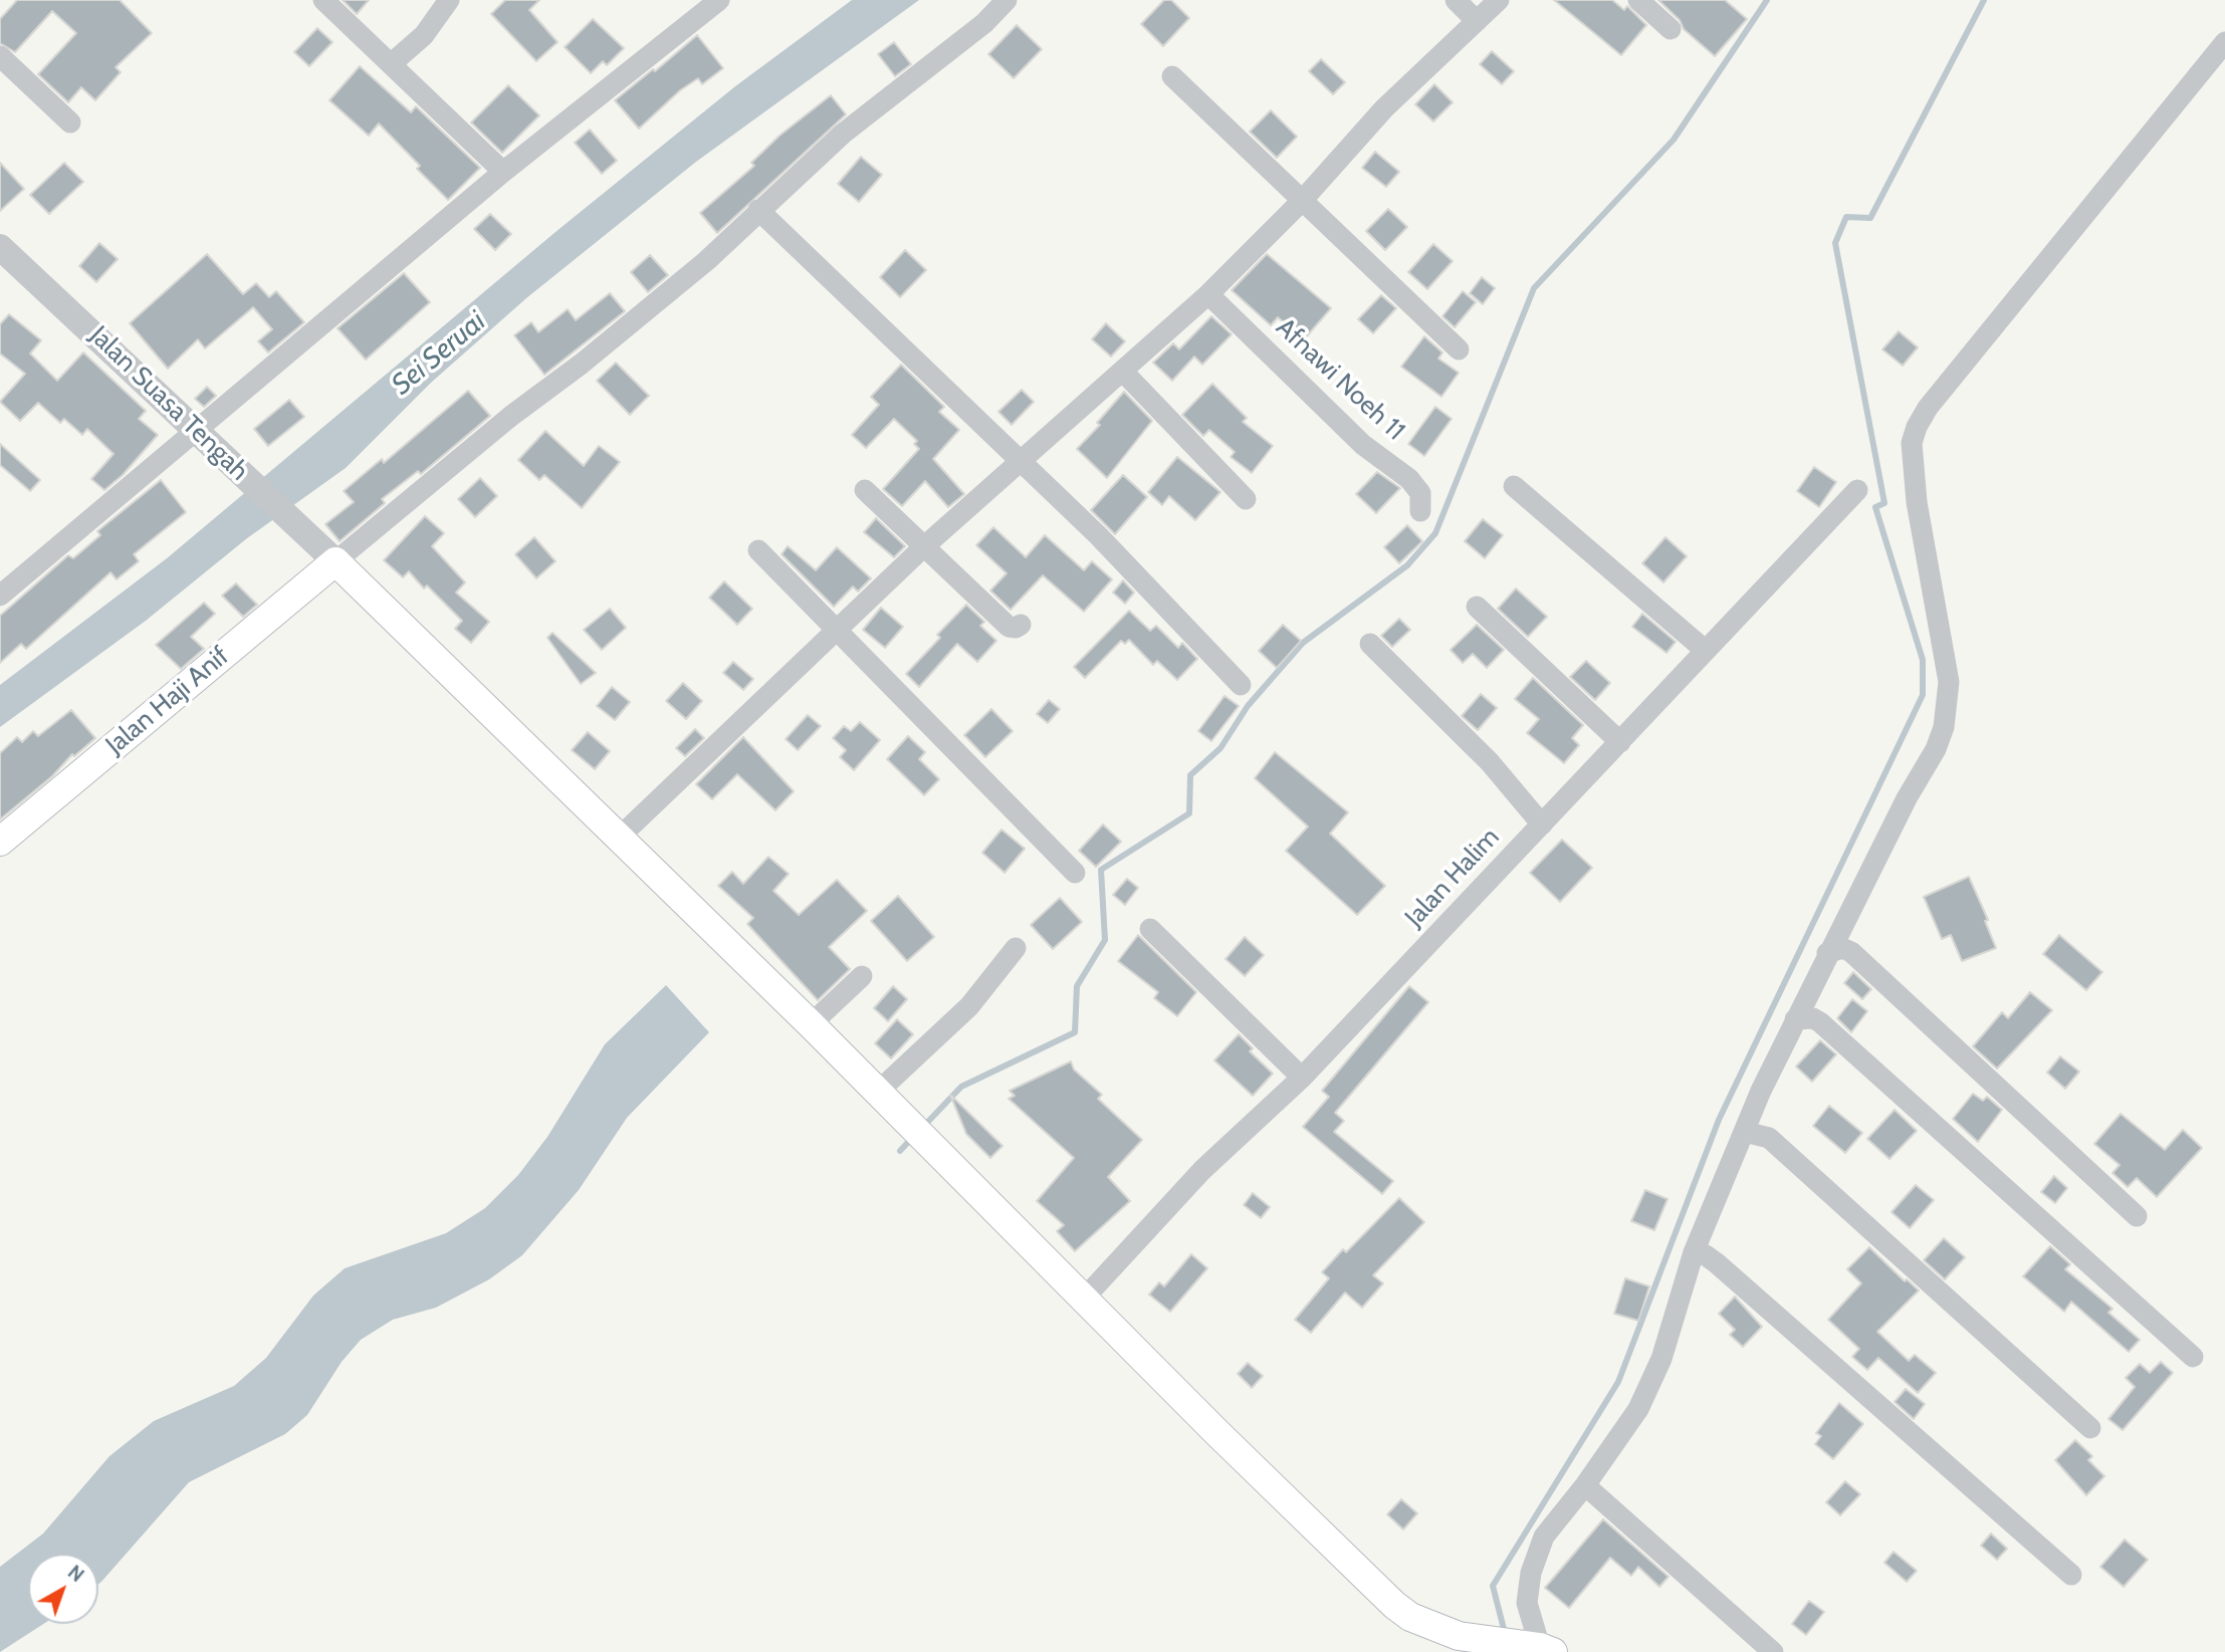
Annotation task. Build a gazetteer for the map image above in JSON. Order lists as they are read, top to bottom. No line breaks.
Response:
{"streets":{"main road":["Jalan Haji Anif"],"street":["Afnawi Noeh 11","Jalan Suasa Tengah","Jalan Halim"]},"crossings":[["Jalan Suasa Tengah","Jalan Haji Anif"]],"water":["Sei Seruai"],"north":"top right"}
